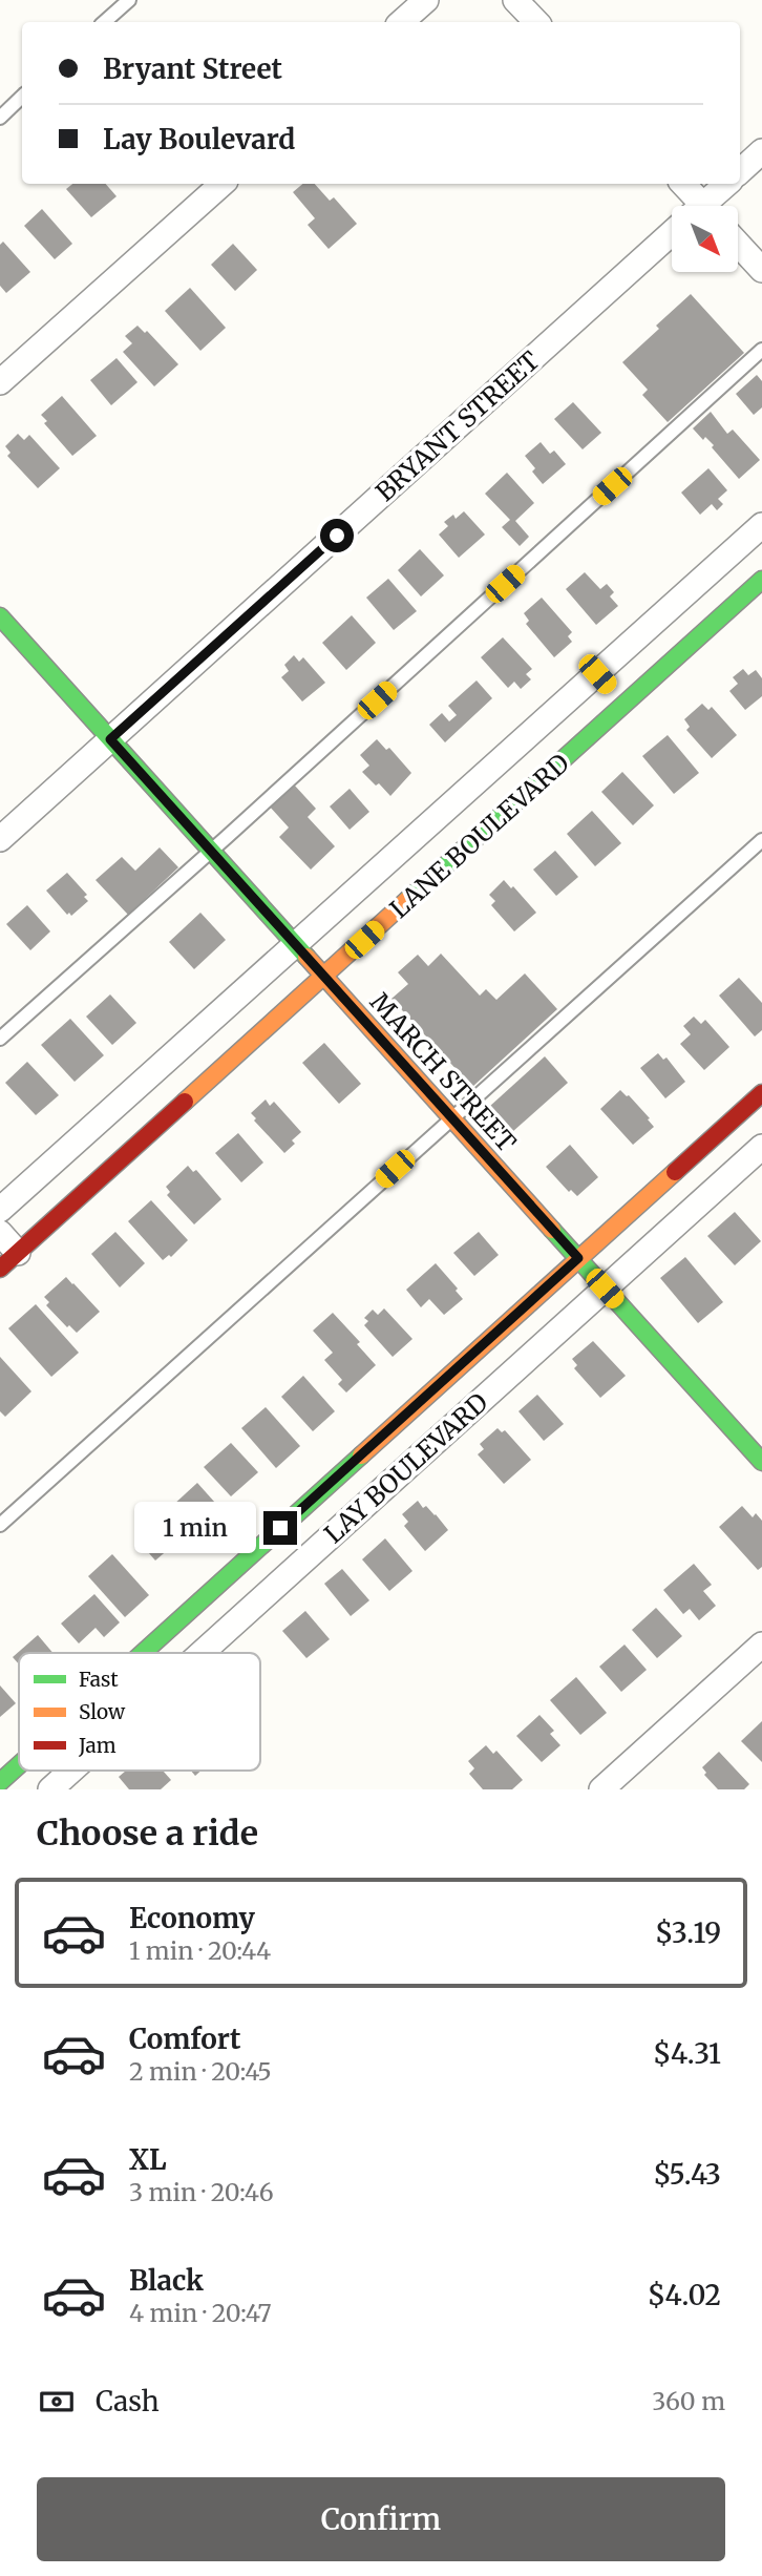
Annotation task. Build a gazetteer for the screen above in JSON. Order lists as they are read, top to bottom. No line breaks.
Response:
{"streets":{"street":["BRYANT STREET","LANE BOULEVARD","MARCH STREET","LAY BOULEVARD"]},"crossings":[["BRYANT STREET","MARCH STREET"],["LANE BOULEVARD","MARCH STREET"],["MARCH STREET","LAY BOULEVARD"]],"legend":["Fast","Slow","Jam"],"north":"bottom right","page":{"banner":["Bryant Street","Lay Boulevard"],"bubble":"1 min","heading":"Choose a ride","list":[{"name":"Economy","note":"1 min · 20:44","value":"$3.19"},{"name":"Comfort","note":"2 min · 20:45","value":"$4.31"},{"name":"XL","note":"3 min · 20:46","value":"$5.43"},{"name":"Black","note":"4 min · 20:47","value":"$4.02"}],"pay":["Cash","360 m"],"buttons":"Confirm"}}
